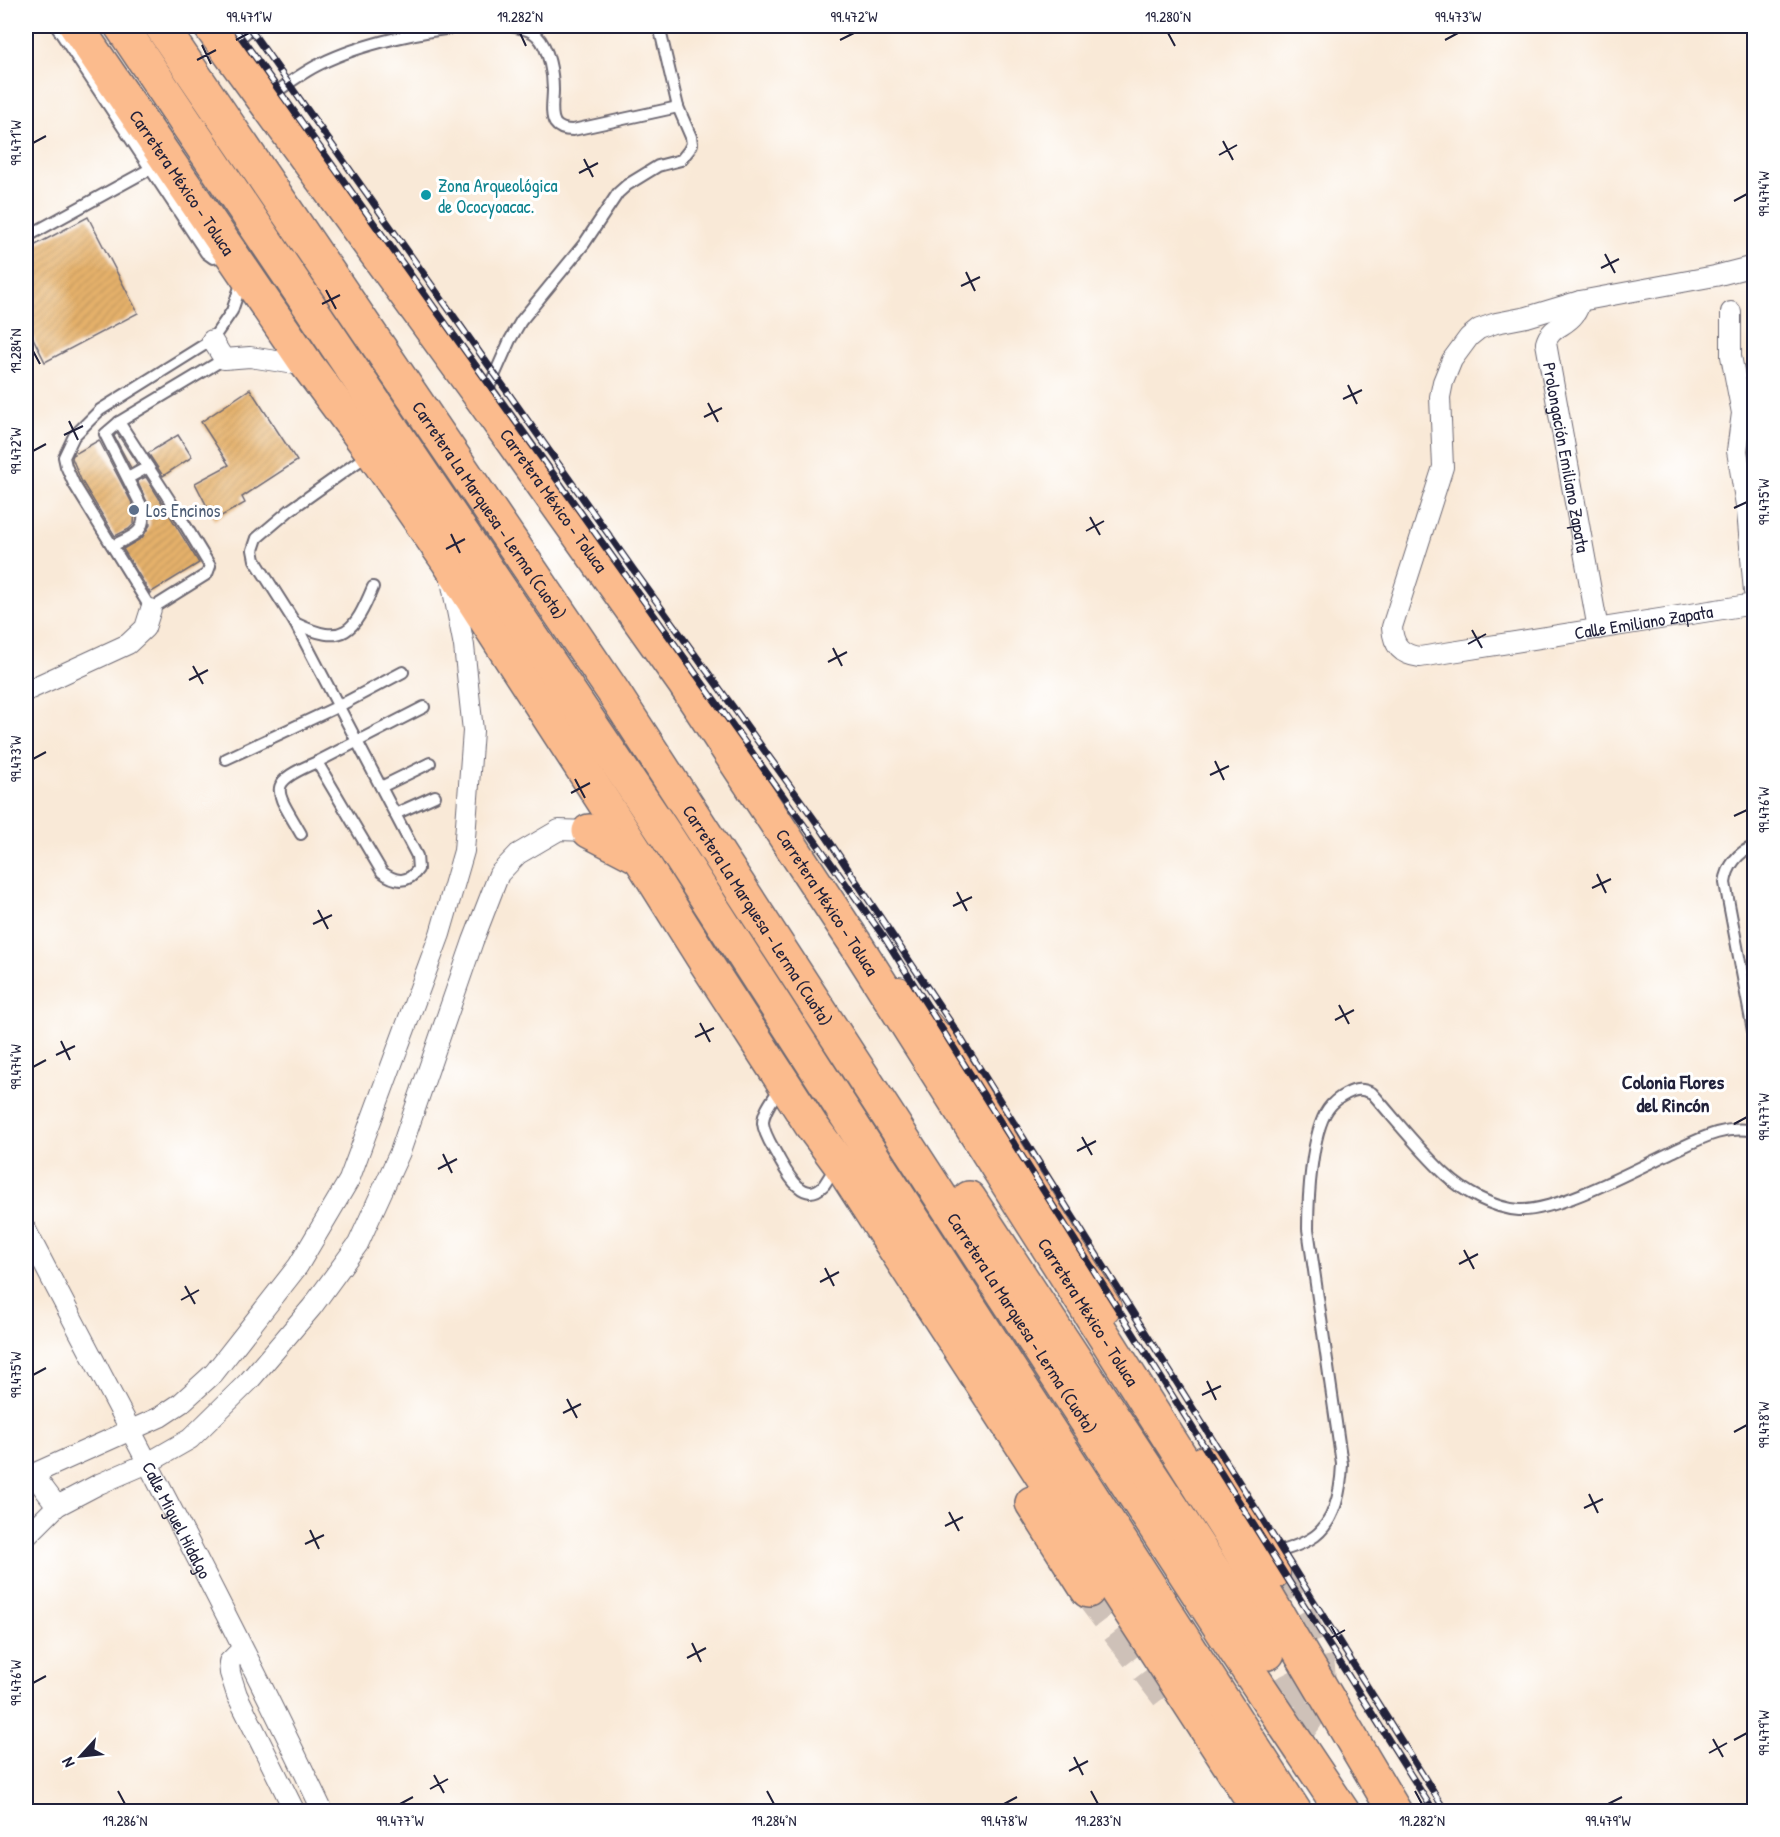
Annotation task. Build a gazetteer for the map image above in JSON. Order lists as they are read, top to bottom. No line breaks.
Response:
{"streets":{"highway":["Carretera México - Toluca","Carretera La Marquesa - Lerma (Cuota)"],"street":["Prolongación Emiliano Zapata","Calle Emiliano Zapata","Calle Miguel Hidalgo"]},"crossings":[["Prolongación Emiliano Zapata","Calle Emiliano Zapata"]],"districts":["Colonia Flores del Rincón"],"places":["Zona Arqueológica de Ococyoacac.","Los Encinos"],"north":"bottom left","coordinates":["99.471°W","19.282°N","99.472°W","19.280°N","99.473°W","99.474°W","19.284°N","99.475°W","99.476°W","99.477°W","99.478°W","99.479°W","19.286°N","19.283°N"]}
